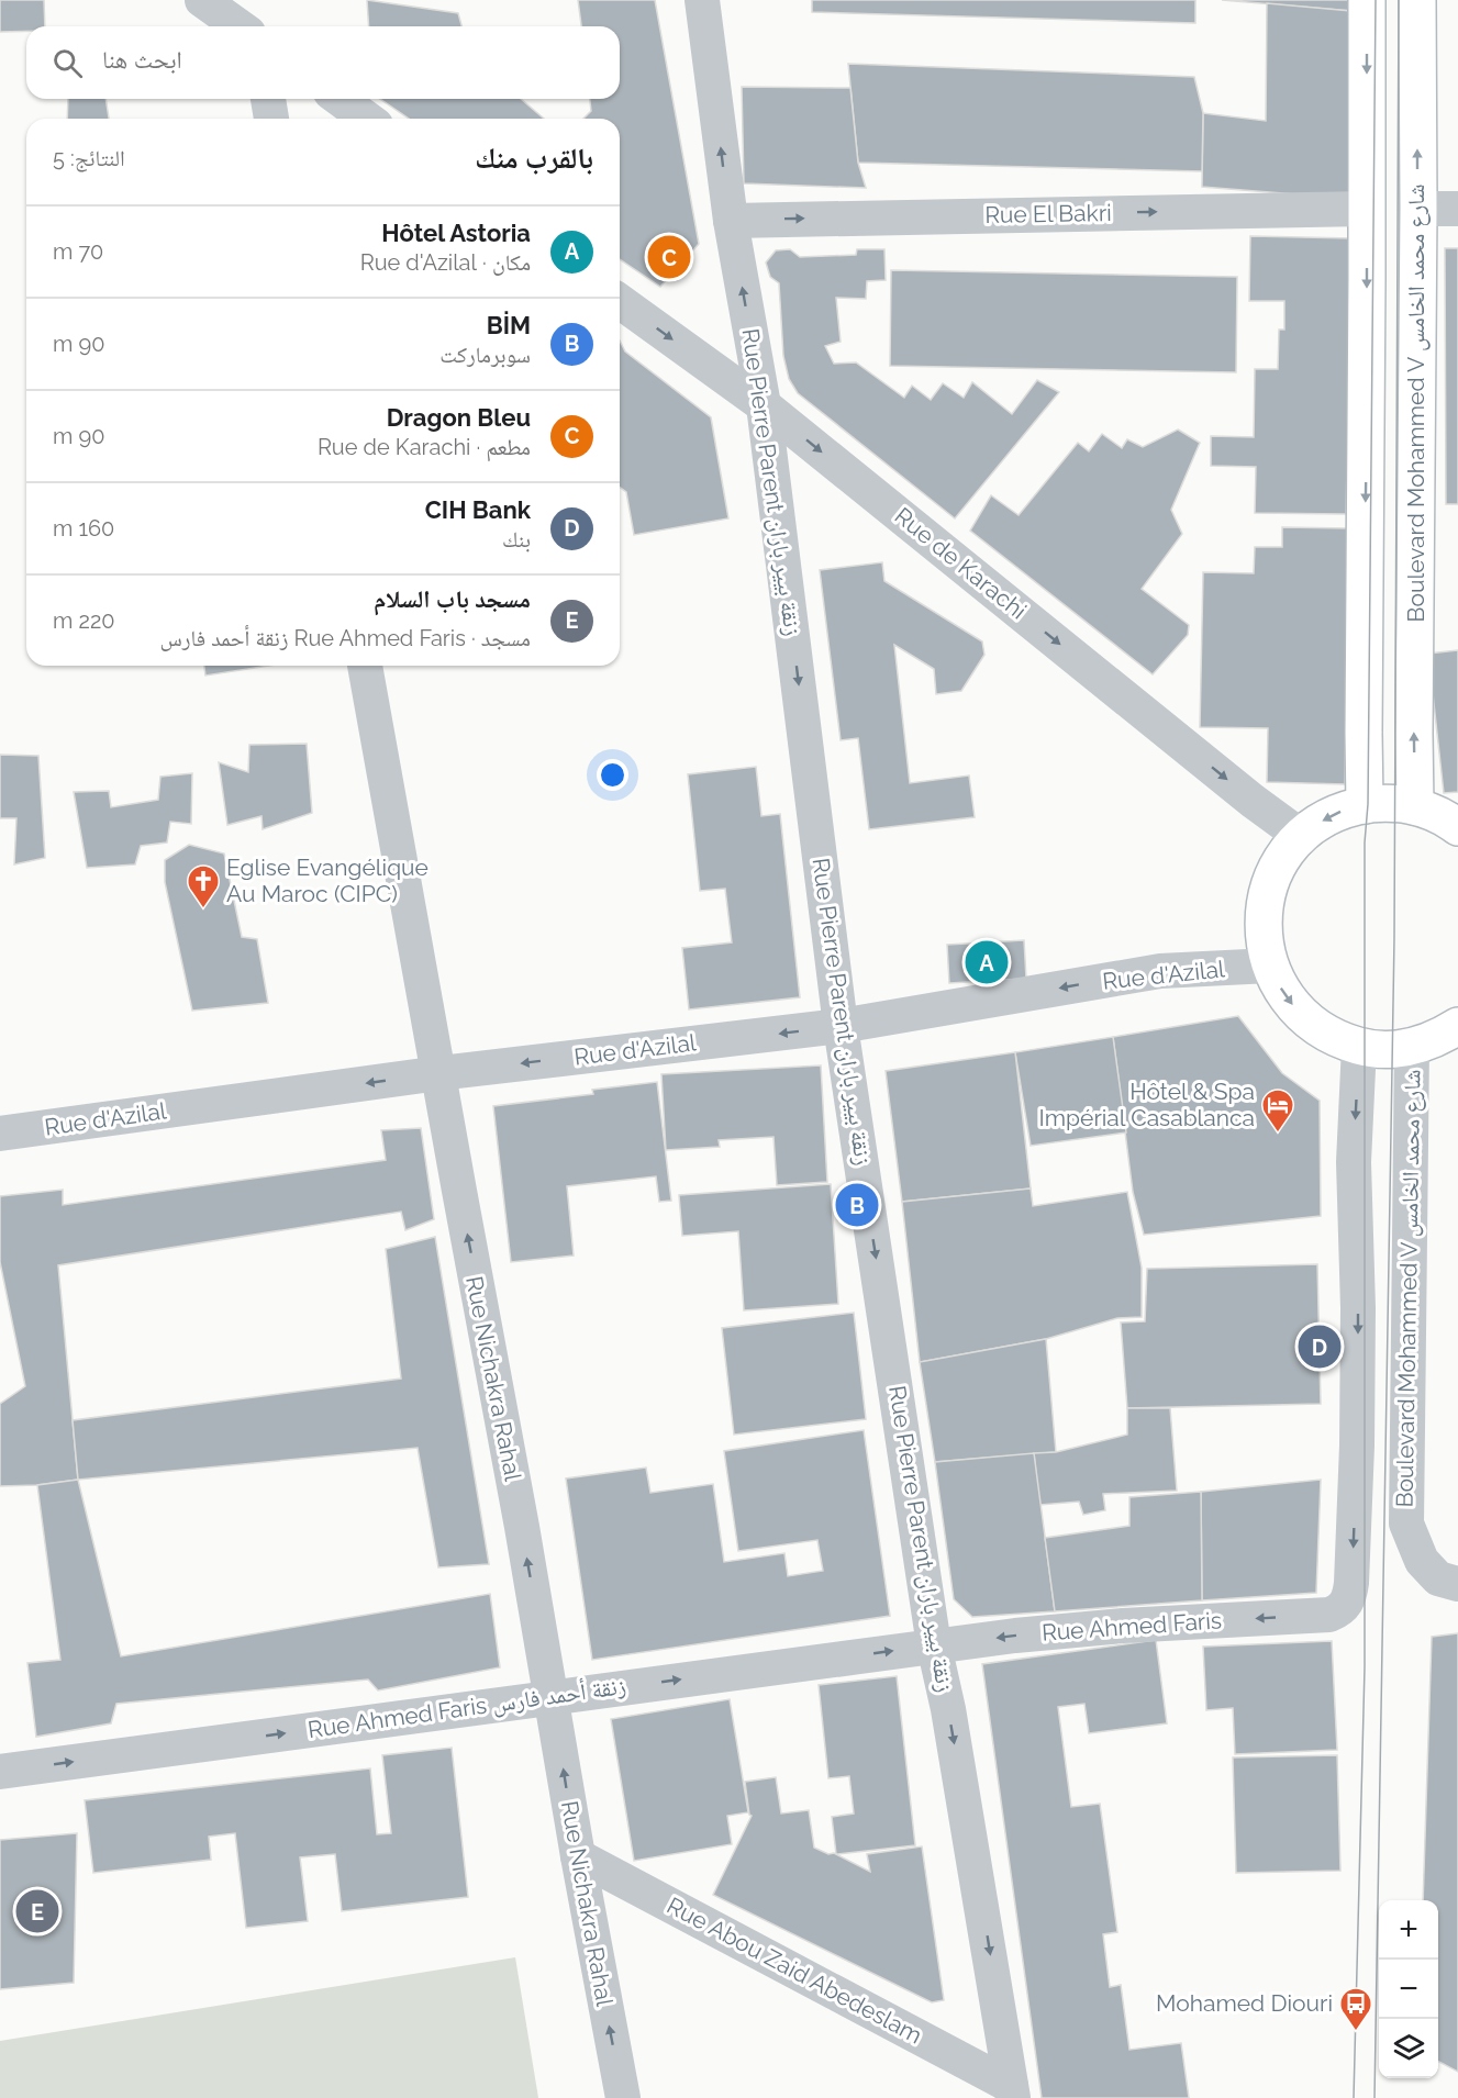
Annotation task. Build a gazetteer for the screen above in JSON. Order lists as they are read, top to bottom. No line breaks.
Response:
{"streets":{"street":["Rue El Bakri","Boulevard Mohammed V شارع محمد الخامس","Rue Pierre Parent زنقة بيير باران","Rue de Karachi","Rue d'Azilal","Rue Nichakra Rahal","Rue Ahmed Faris","Rue Ahmed Faris زنقة أحمد فارس","Rue Abou Zaid Abedeslam"]},"crossings":[["Rue El Bakri","Rue Pierre Parent زنقة بيير باران"],["Rue Pierre Parent زنقة بيير باران","Rue de Karachi"],["Rue Pierre Parent زنقة بيير باران","Rue d'Azilal"],["Rue Pierre Parent زنقة بيير باران","Rue Ahmed Faris"],["Rue Pierre Parent زنقة بيير باران","Rue Ahmed Faris زنقة أحمد فارس"],["Rue Pierre Parent زنقة بيير باران","Rue Abou Zaid Abedeslam"],["Rue d'Azilal","Rue Nichakra Rahal"],["Rue Nichakra Rahal","Rue Ahmed Faris زنقة أحمد فارس"],["Rue Nichakra Rahal","Rue Abou Zaid Abedeslam"],["Rue Ahmed Faris","Rue Ahmed Faris زنقة أحمد فارس"]],"one_way":["Rue El Bakri","Rue de Karachi","Rue d'Azilal","Rue Nichakra Rahal","Rue Ahmed Faris زنقة أحمد فارس"],"places":{"church":["Eglise Evangélique Au Maroc (CIPC)"],"hotel":["Hôtel & Spa Impérial Casablanca"],"bus stop":["Mohamed Diouri"]},"page":{"search":"ابحث هنا","heading":["بالقرب منك","النتائج: 5"],"list":[{"mark":"A","name":"Hôtel Astoria","note":"مكان · Rue d'Azilal","value":"70 m"},{"mark":"B","name":"BİM","note":"سوبرماركت","value":"90 m"},{"mark":"C","name":"Dragon Bleu","note":"مطعم · Rue de Karachi","value":"90 m"},{"mark":"D","name":"CIH Bank","note":"بنك","value":"160 m"},{"mark":"E","name":"مسجد باب السلام","note":"مسجد · Rue Ahmed Faris زنقة أحمد فارس","value":"220 m"}],"pins":["C","A","B","D","E"],"map_buttons":["+","−"]}}
